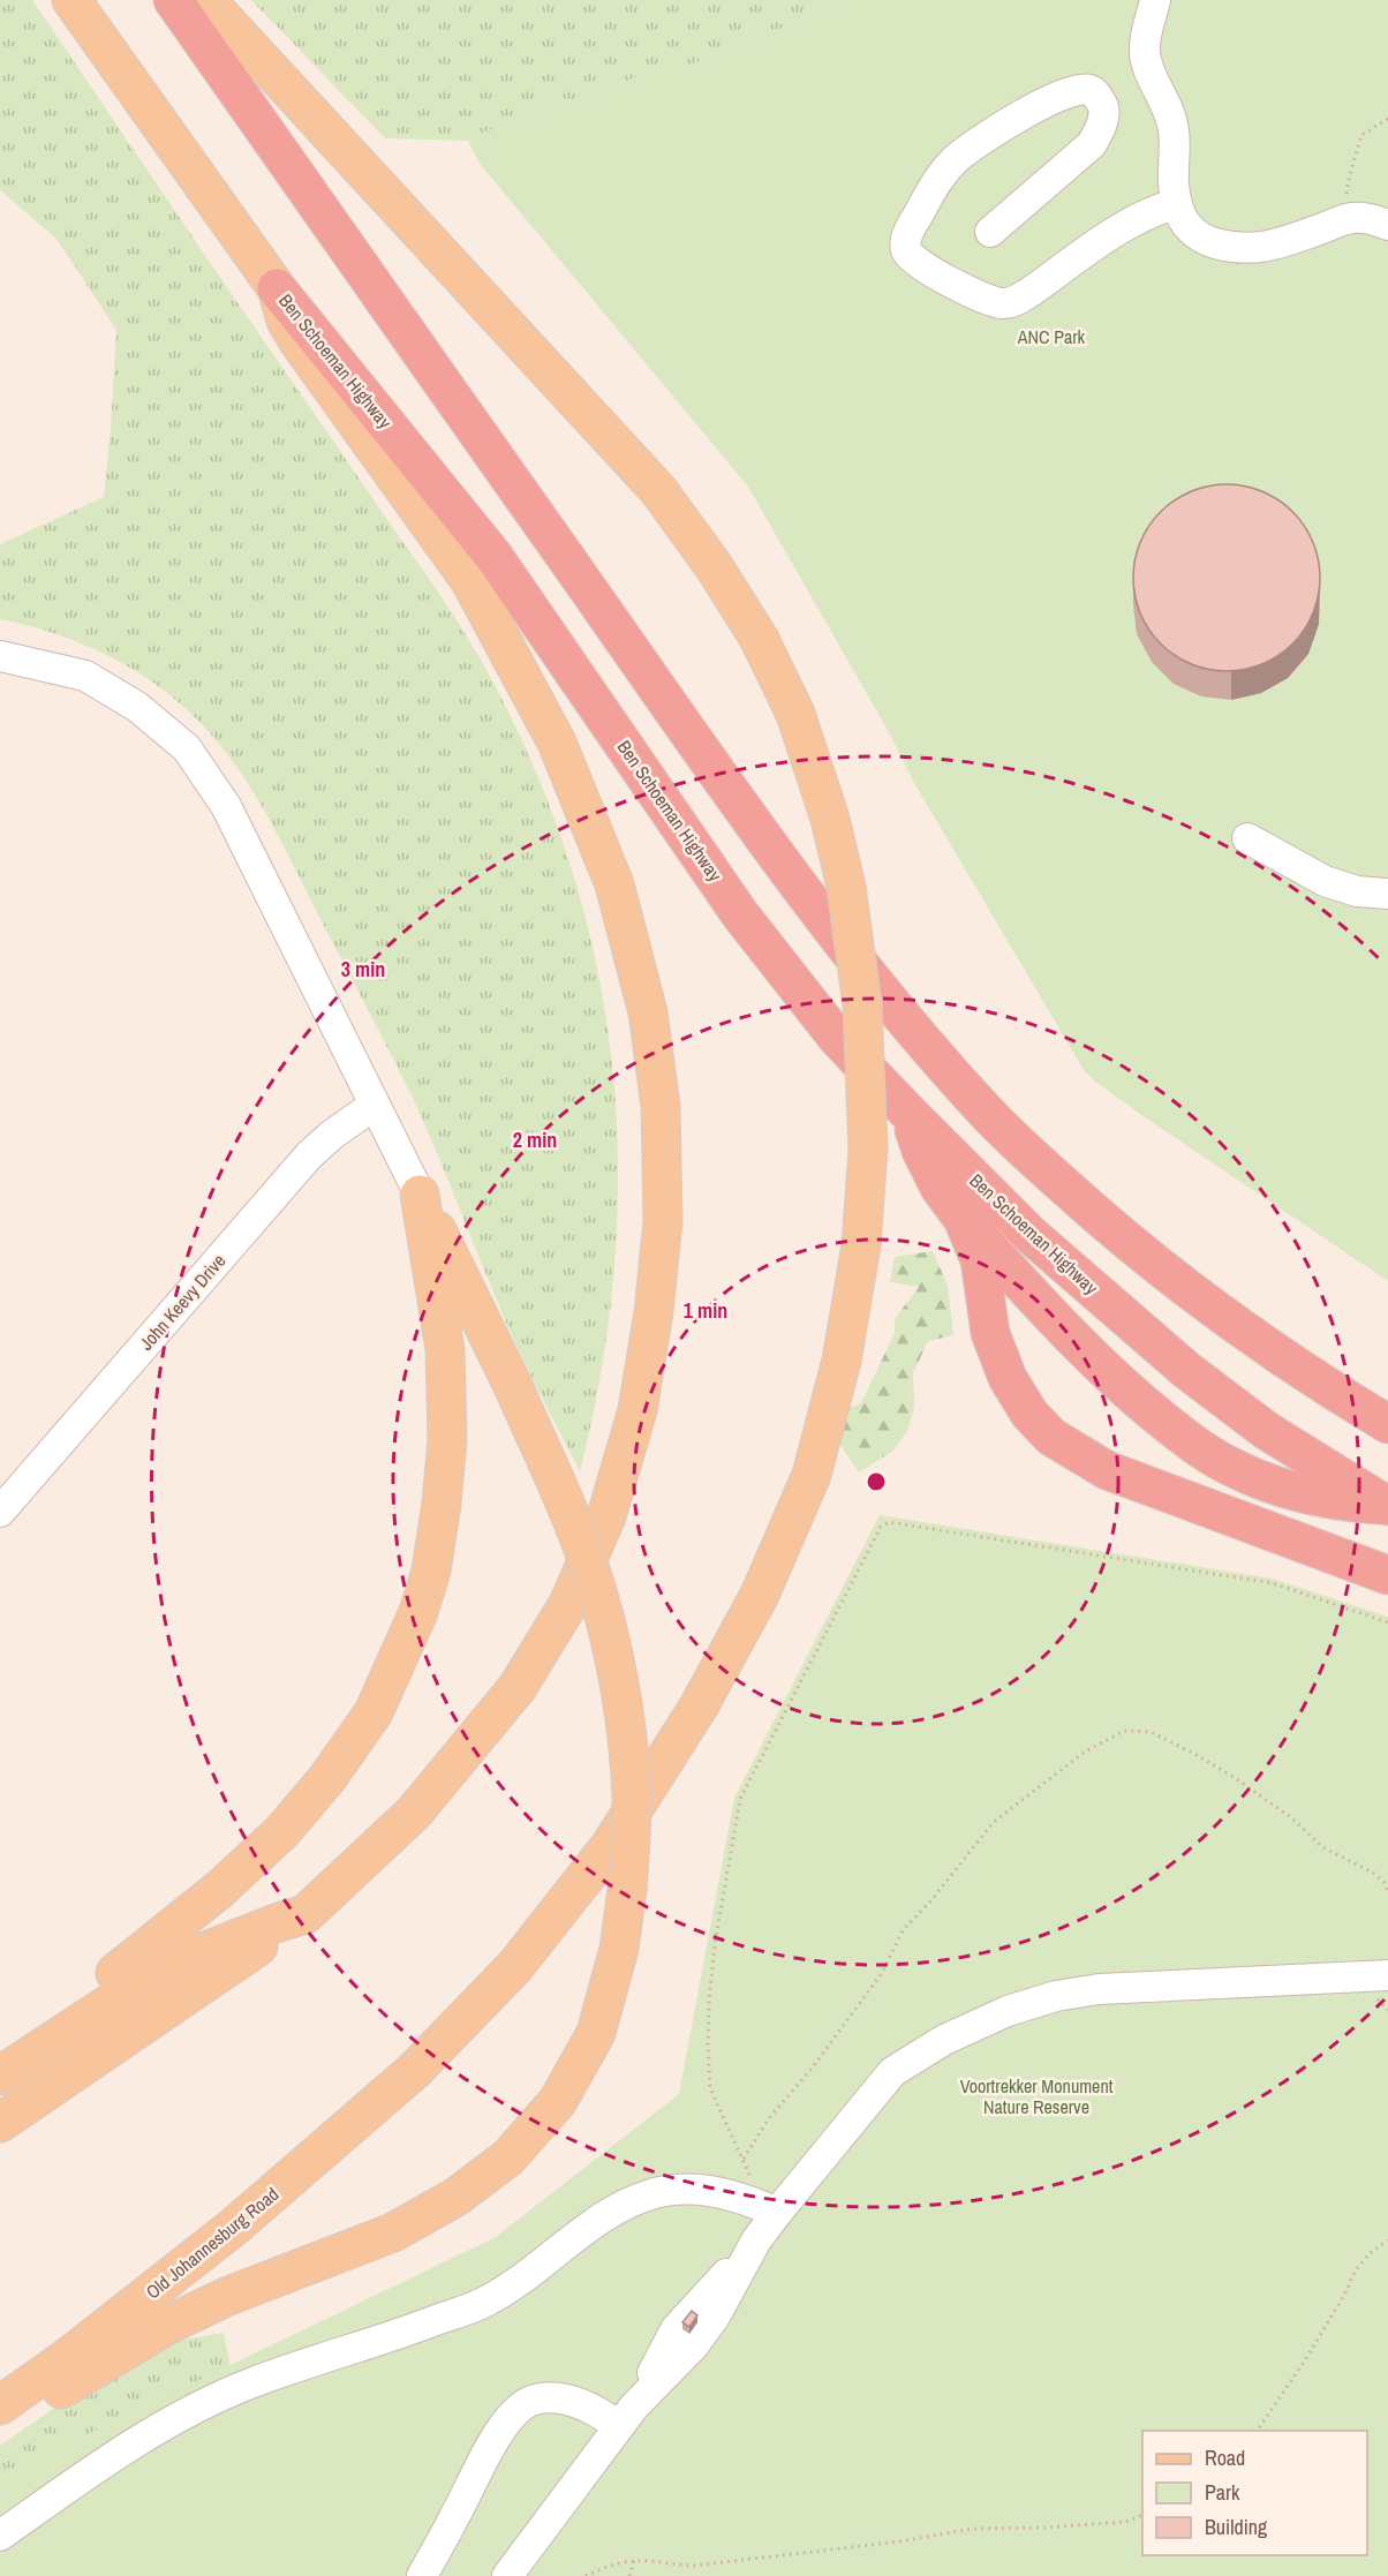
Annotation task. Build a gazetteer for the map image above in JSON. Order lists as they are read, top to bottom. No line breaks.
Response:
{"streets":{"highway":["Ben Schoeman Highway"],"main road":["Old Johannesburg Road"],"street":["John Keevy Drive"]},"parks":["ANC Park","Voortrekker Monument Nature Reserve"],"legend":["Road","Park","Building"],"rings":["3 min","2 min","1 min"]}
